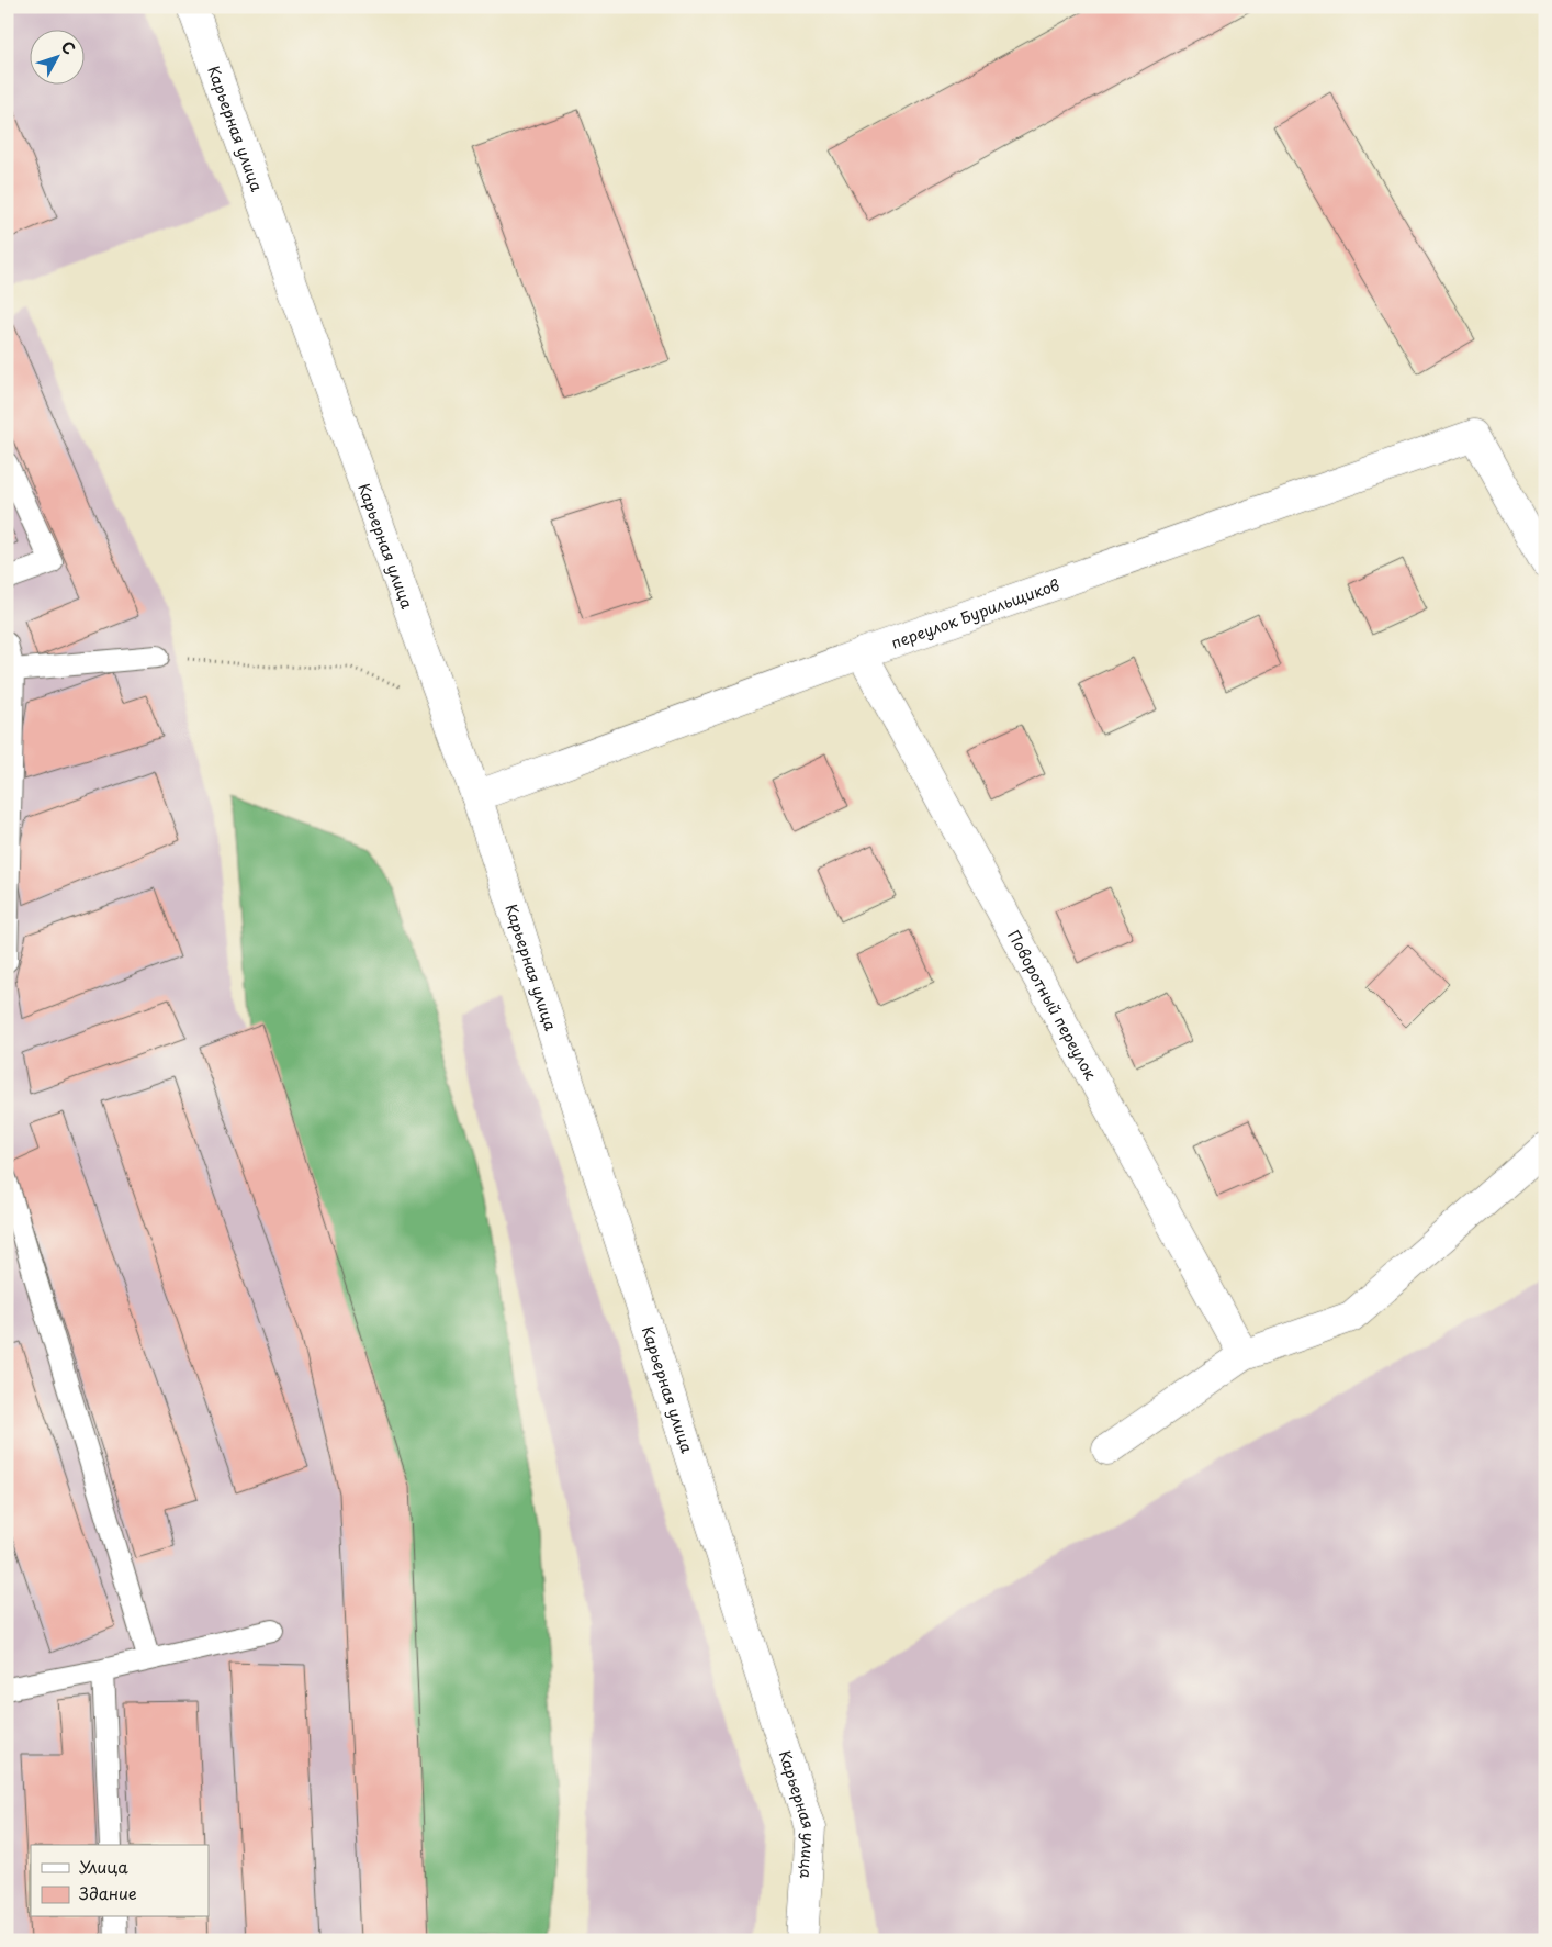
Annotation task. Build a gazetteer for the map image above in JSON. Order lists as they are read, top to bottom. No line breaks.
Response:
{"streets":{"street":["Карьерная улица","переулок Бурильщиков","Поворотный переулок"]},"crossings":[["Карьерная улица","переулок Бурильщиков"],["переулок Бурильщиков","Поворотный переулок"]],"legend":["Улица","Здание"],"north":"top right"}
